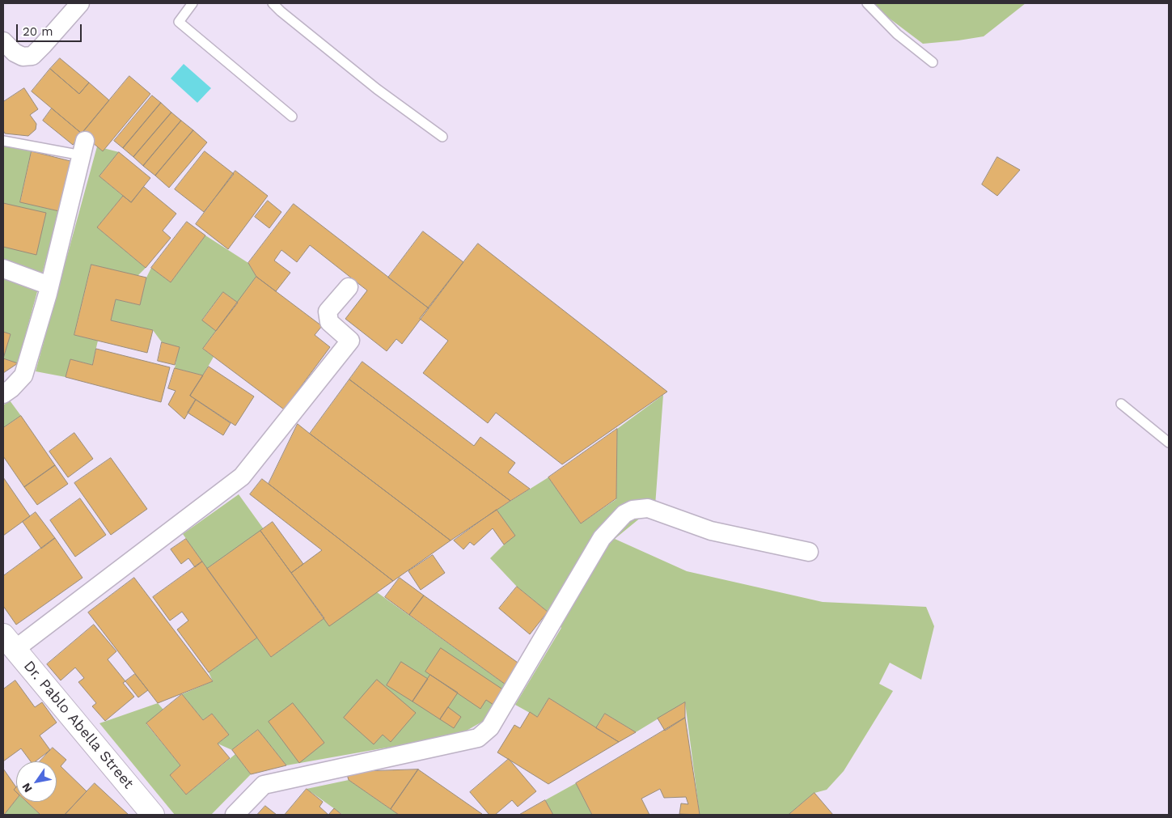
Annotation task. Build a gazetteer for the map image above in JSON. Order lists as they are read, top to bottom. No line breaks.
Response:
{"streets":{"street":["Dr. Pablo Abella Street"]},"scale_bar":"20 m","north":"bottom left"}
